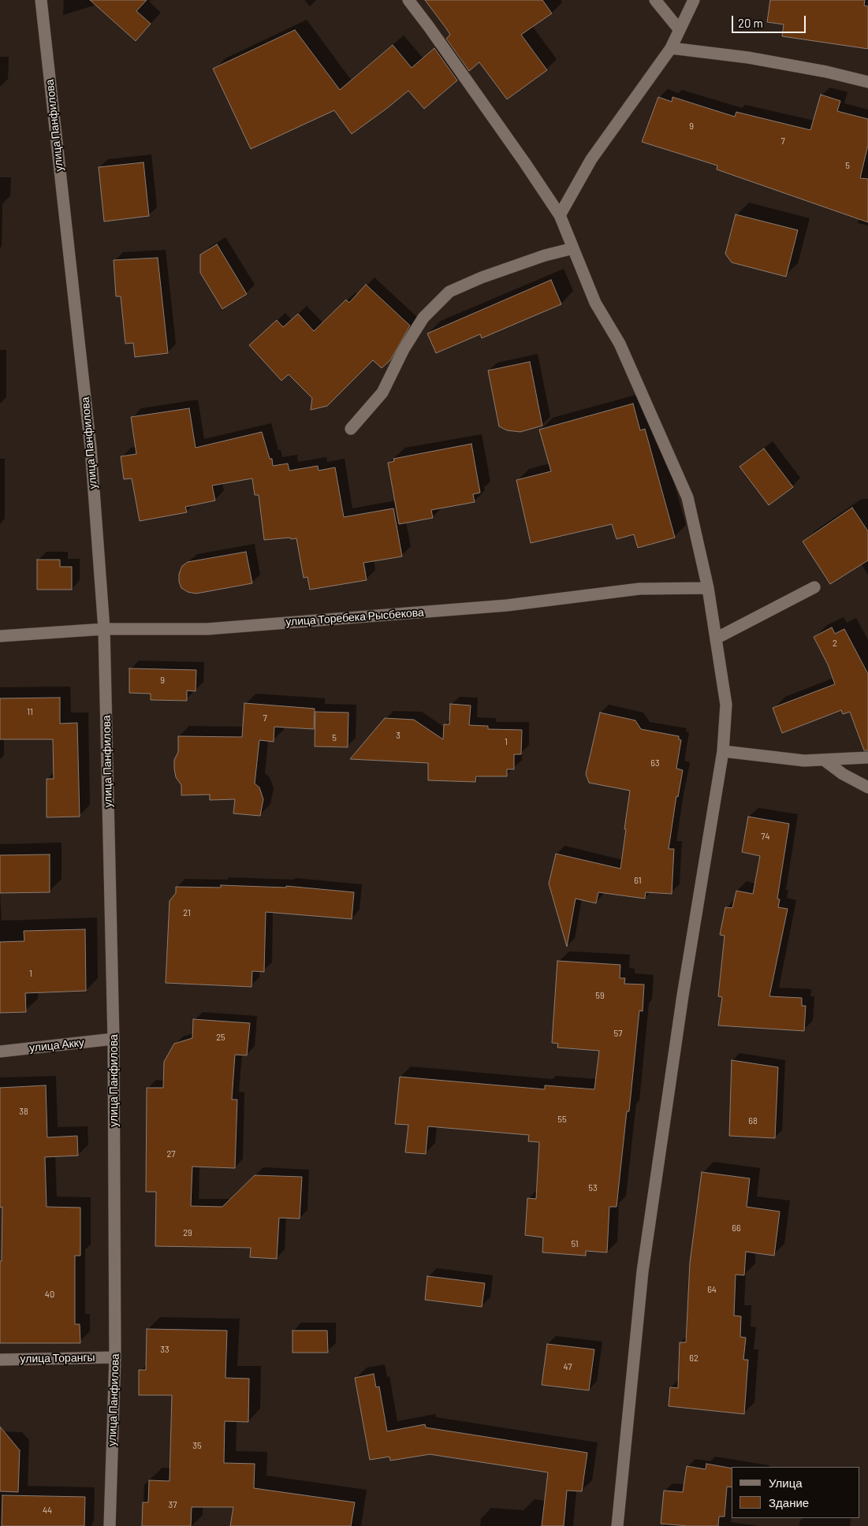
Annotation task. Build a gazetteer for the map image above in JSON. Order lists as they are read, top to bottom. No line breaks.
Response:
{"streets":{"street":["улица Панфилова","улица Торебека Рысбекова","улица Акку","улица Торангы"]},"crossings":[["улица Панфилова","улица Торебека Рысбекова"],["улица Панфилова","улица Акку"],["улица Панфилова","улица Торангы"]],"house_numbers":["9","7","5","2","9","11","7","3","5","1","63","74","61","21","1","59","57","25","38","55","68","27","53","66","29","51","64","40","33","62","47","35","37","44"],"legend":["Улица","Здание"],"scale_bar":"20 m"}
